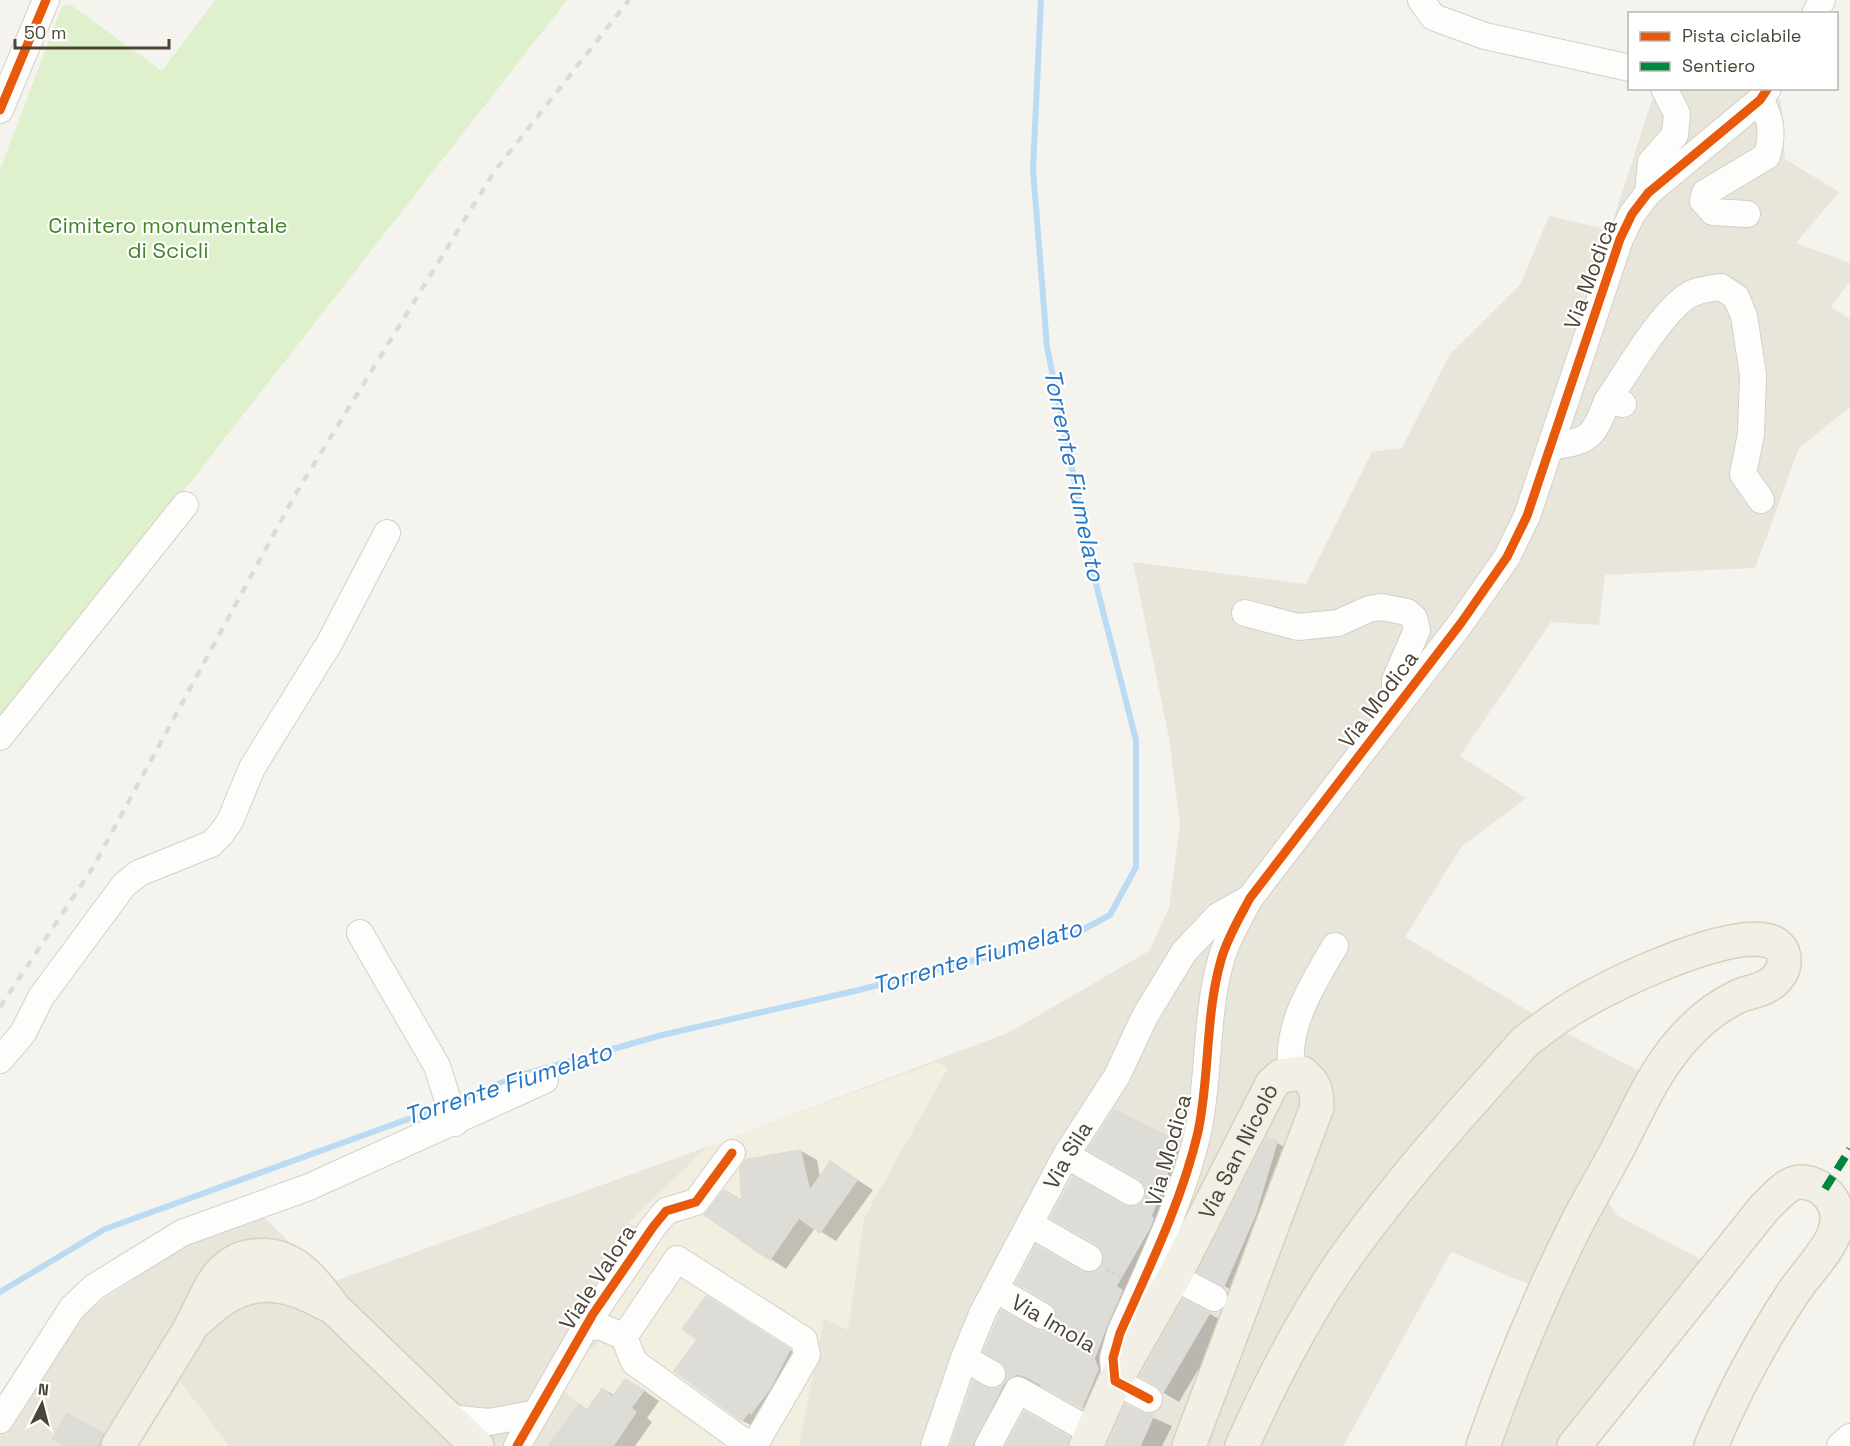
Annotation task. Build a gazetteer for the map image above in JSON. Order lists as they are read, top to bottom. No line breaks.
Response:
{"streets":{"main road":["Via San Nicolò"],"street":["Via Modica","Via Sila","Viale Valora","Via Imola"]},"crossings":[["Via Modica","Via San Nicolò"],["Via Modica","Via Sila"],["Via Modica","Via Imola"],["Via San Nicolò","Via Imola"],["Via Sila","Via Imola"]],"water":["Torrente Fiumelato"],"parks":["Cimitero monumentale di Scicli"],"legend":["Pista ciclabile","Sentiero"],"scale_bar":"50 m","north":"top"}
